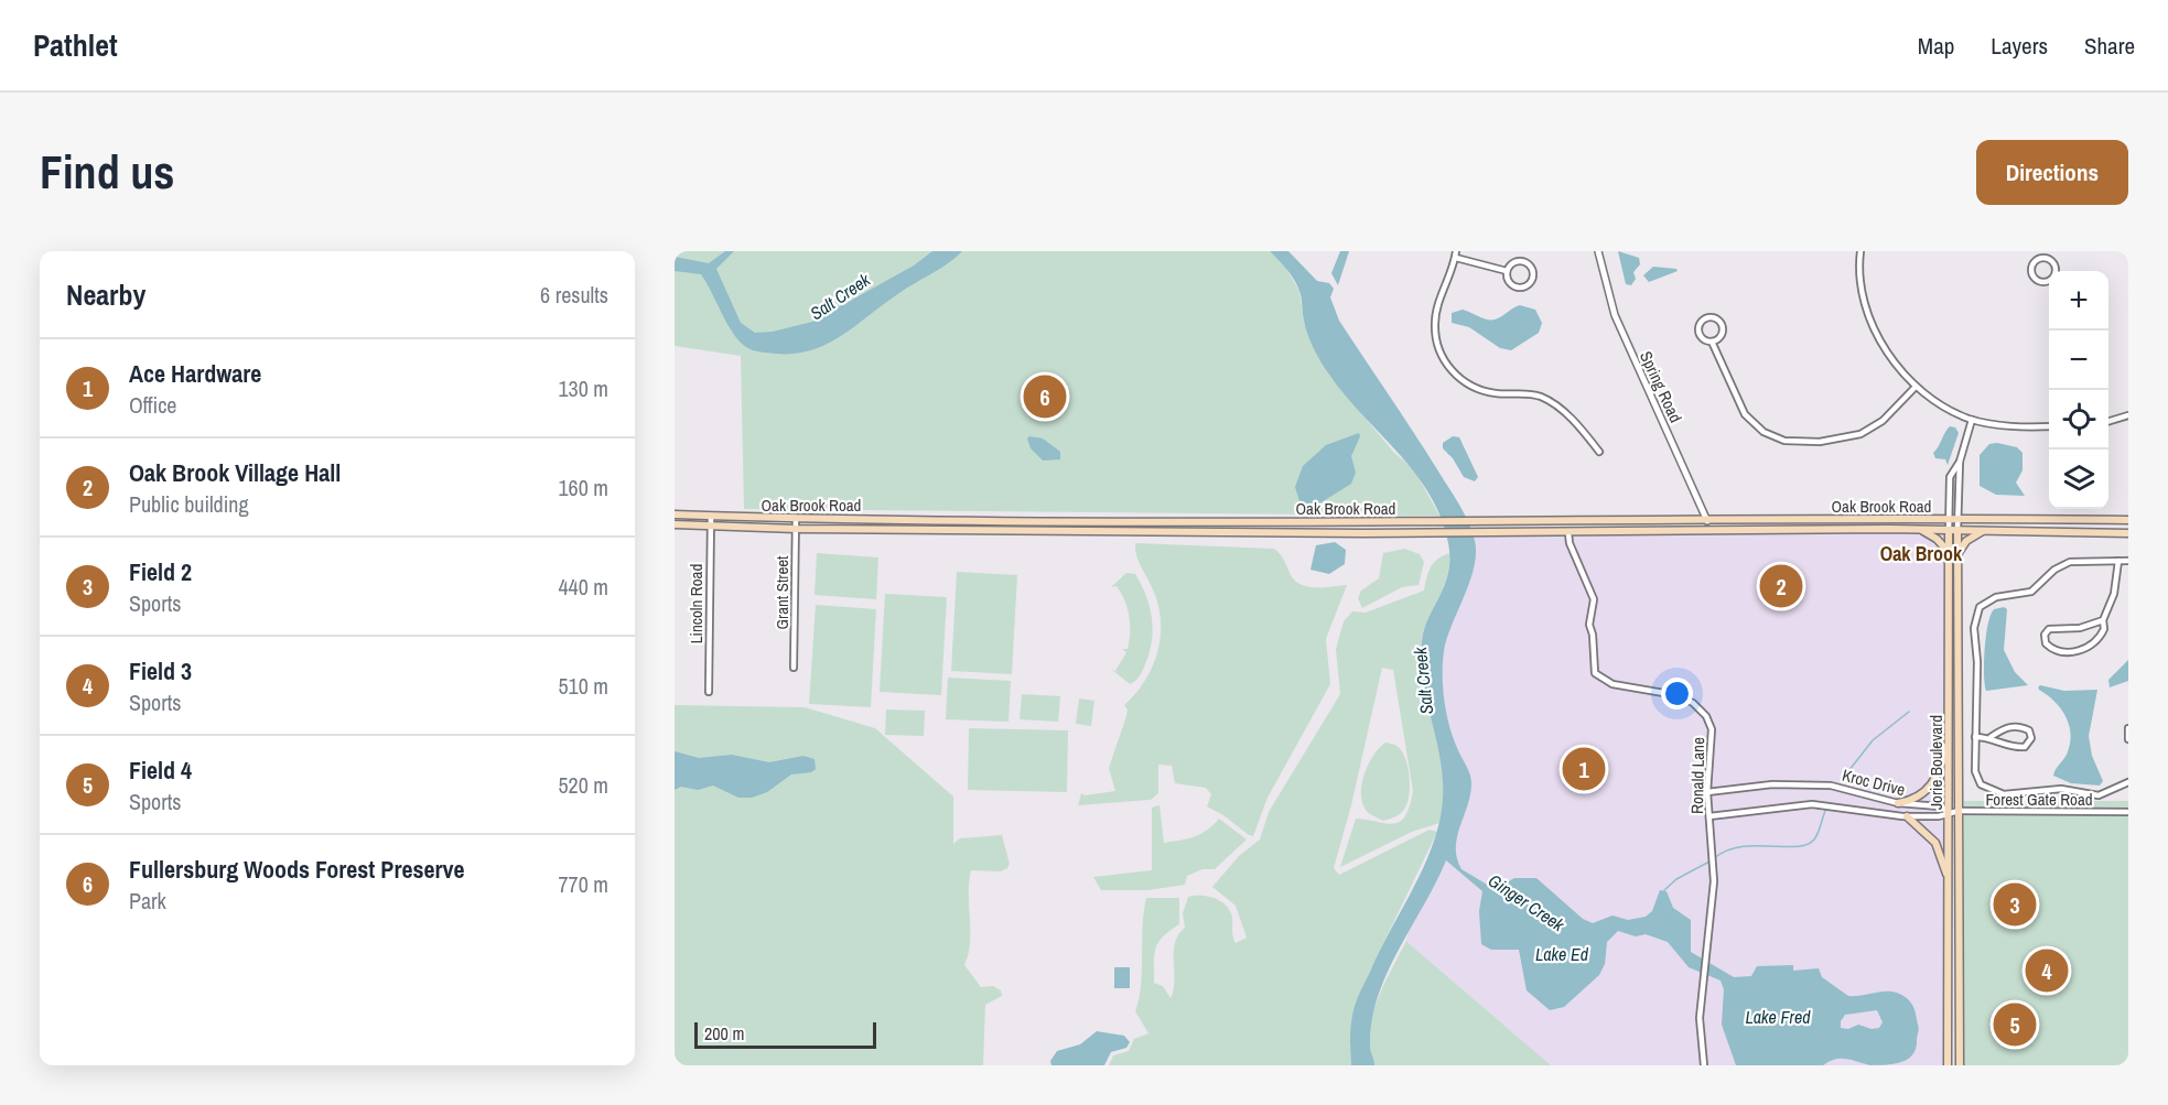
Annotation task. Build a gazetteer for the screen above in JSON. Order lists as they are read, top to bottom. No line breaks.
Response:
{"streets":{"main road":["Oak Brook Road","Jorie Boulevard"],"street":["Spring Road","Grant Street","Lincoln Road","Ronald Lane","Kroc Drive","Forest Gate Road"]},"crossings":[["Spring Road","Oak Brook Road"],["Oak Brook Road","Grant Street"],["Oak Brook Road","Lincoln Road"],["Oak Brook Road","Jorie Boulevard"],["Oak Brook Road","Ronald Lane"],["Jorie Boulevard","Kroc Drive"],["Jorie Boulevard","Forest Gate Road"],["Ronald Lane","Kroc Drive"],["Kroc Drive","Forest Gate Road"]],"districts":["Oak Brook"],"water":["Salt Creek","Ginger Creek","Lake Ed","Lake Fred"],"scale_bar":"200 m","page":{"header":"Pathlet","nav":["Map","Layers","Share"],"buttons":"Directions","title":"Find us","heading":["Nearby","6 results"],"map_buttons":["+","−"],"list":[{"mark":"1","name":"Ace Hardware","note":"Office","value":"130 m"},{"mark":"2","name":"Oak Brook Village Hall","note":"Public building","value":"160 m"},{"mark":"3","name":"Field 2","note":"Sports","value":"440 m"},{"mark":"4","name":"Field 3","note":"Sports","value":"510 m"},{"mark":"5","name":"Field 4","note":"Sports","value":"520 m"},{"mark":"6","name":"Fullersburg Woods Forest Preserve","note":"Park","value":"770 m"}],"pins":["6","2","1","3","4","5"],"scale":"200 m"}}
